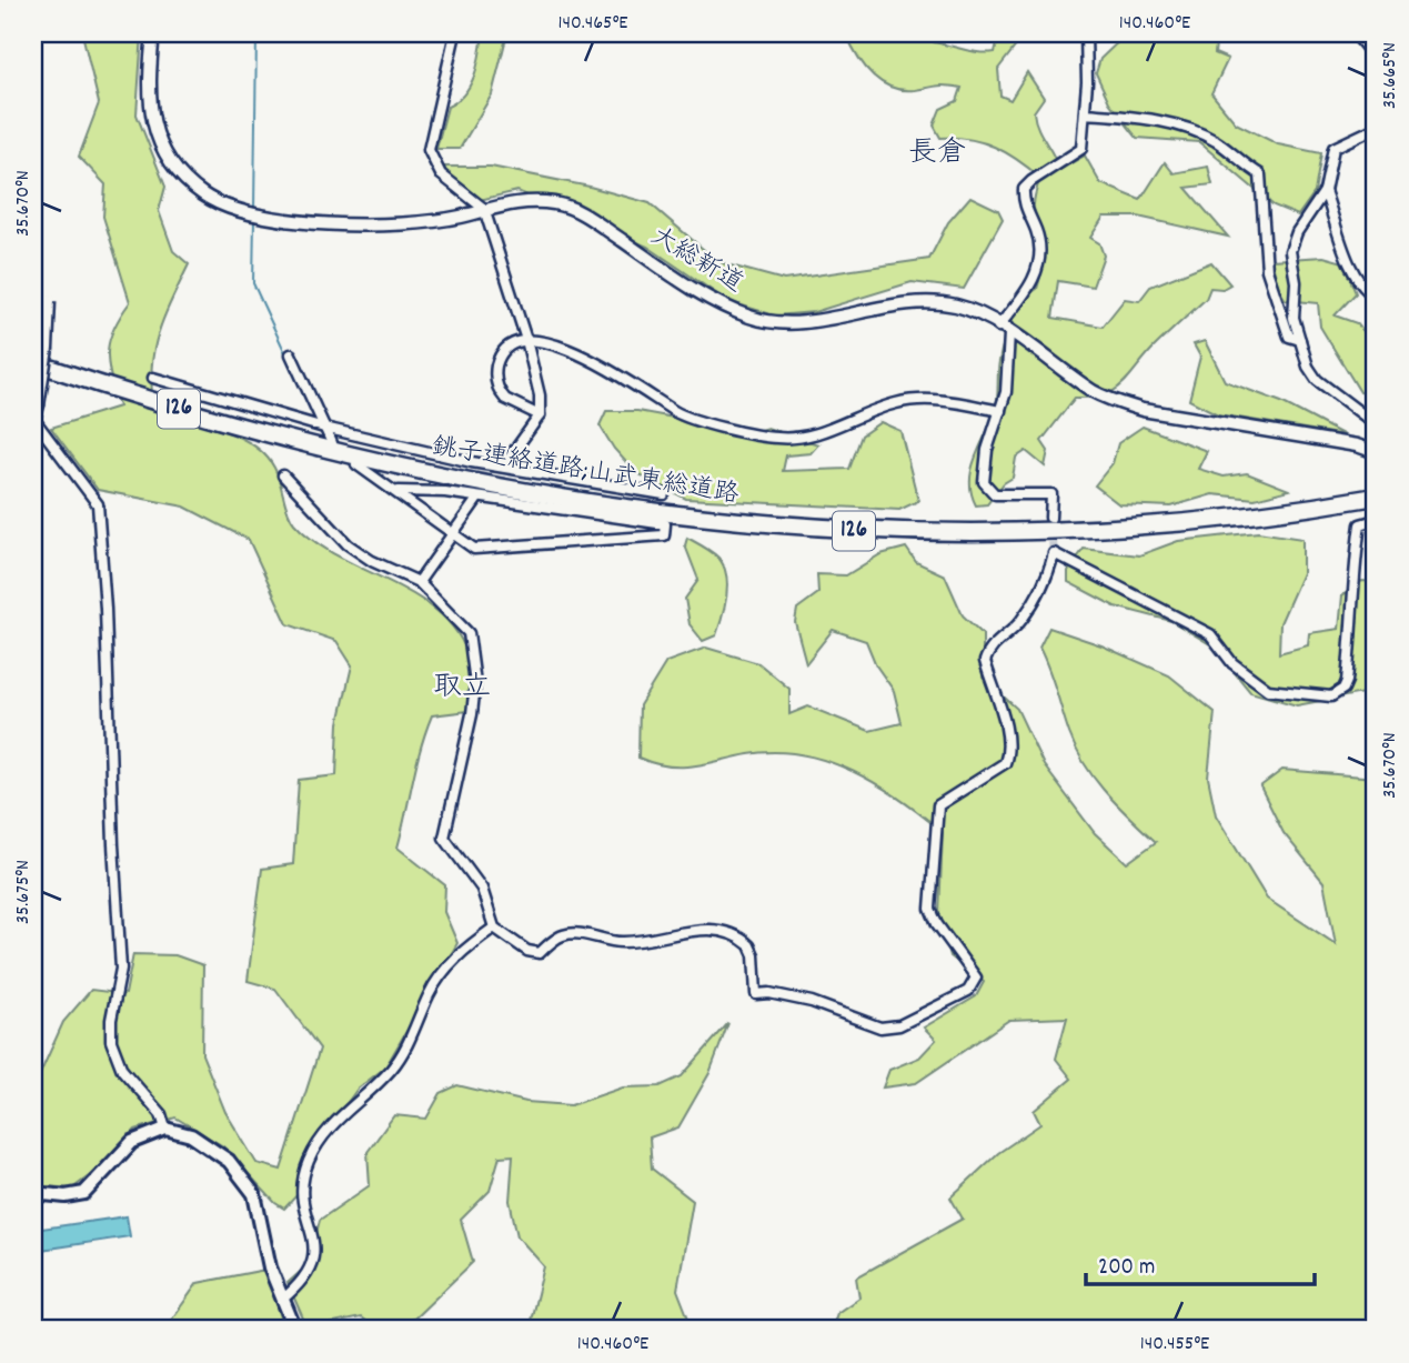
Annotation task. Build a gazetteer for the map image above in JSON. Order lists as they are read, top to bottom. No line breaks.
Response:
{"streets":{"highway":["126","銚子連絡道路;山武東総道路"],"street":["大総新道"]},"districts":["長倉","取立"],"scale_bar":"200 m","coordinates":["140.465°E","140.460°E","35.665°N","35.670°N","35.675°N","140.455°E"]}
